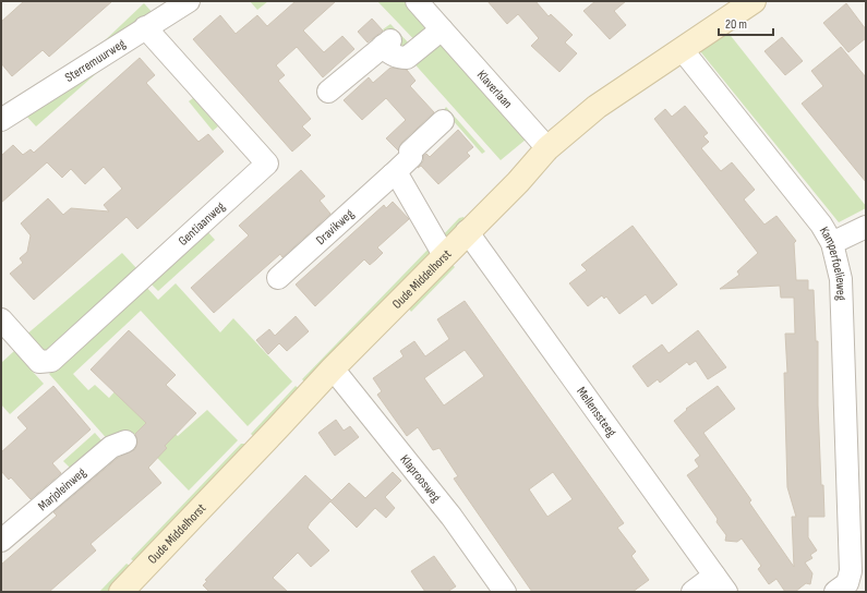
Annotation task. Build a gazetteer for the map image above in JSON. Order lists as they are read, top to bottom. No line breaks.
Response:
{"streets":{"street":["Sterremuurweg","Klaverlaan","Gentiaanweg","Dravikweg","Kamperfoelieweg","Oude Middelhorst","Mellenssteeg","Klaproosweg","Marjoleinweg"]},"crossings":[["Sterremuurweg","Gentiaanweg"],["Klaverlaan","Oude Middelhorst"],["Kamperfoelieweg","Oude Middelhorst"],["Oude Middelhorst","Mellenssteeg"],["Oude Middelhorst","Klaproosweg"]],"scale_bar":"20 m"}
